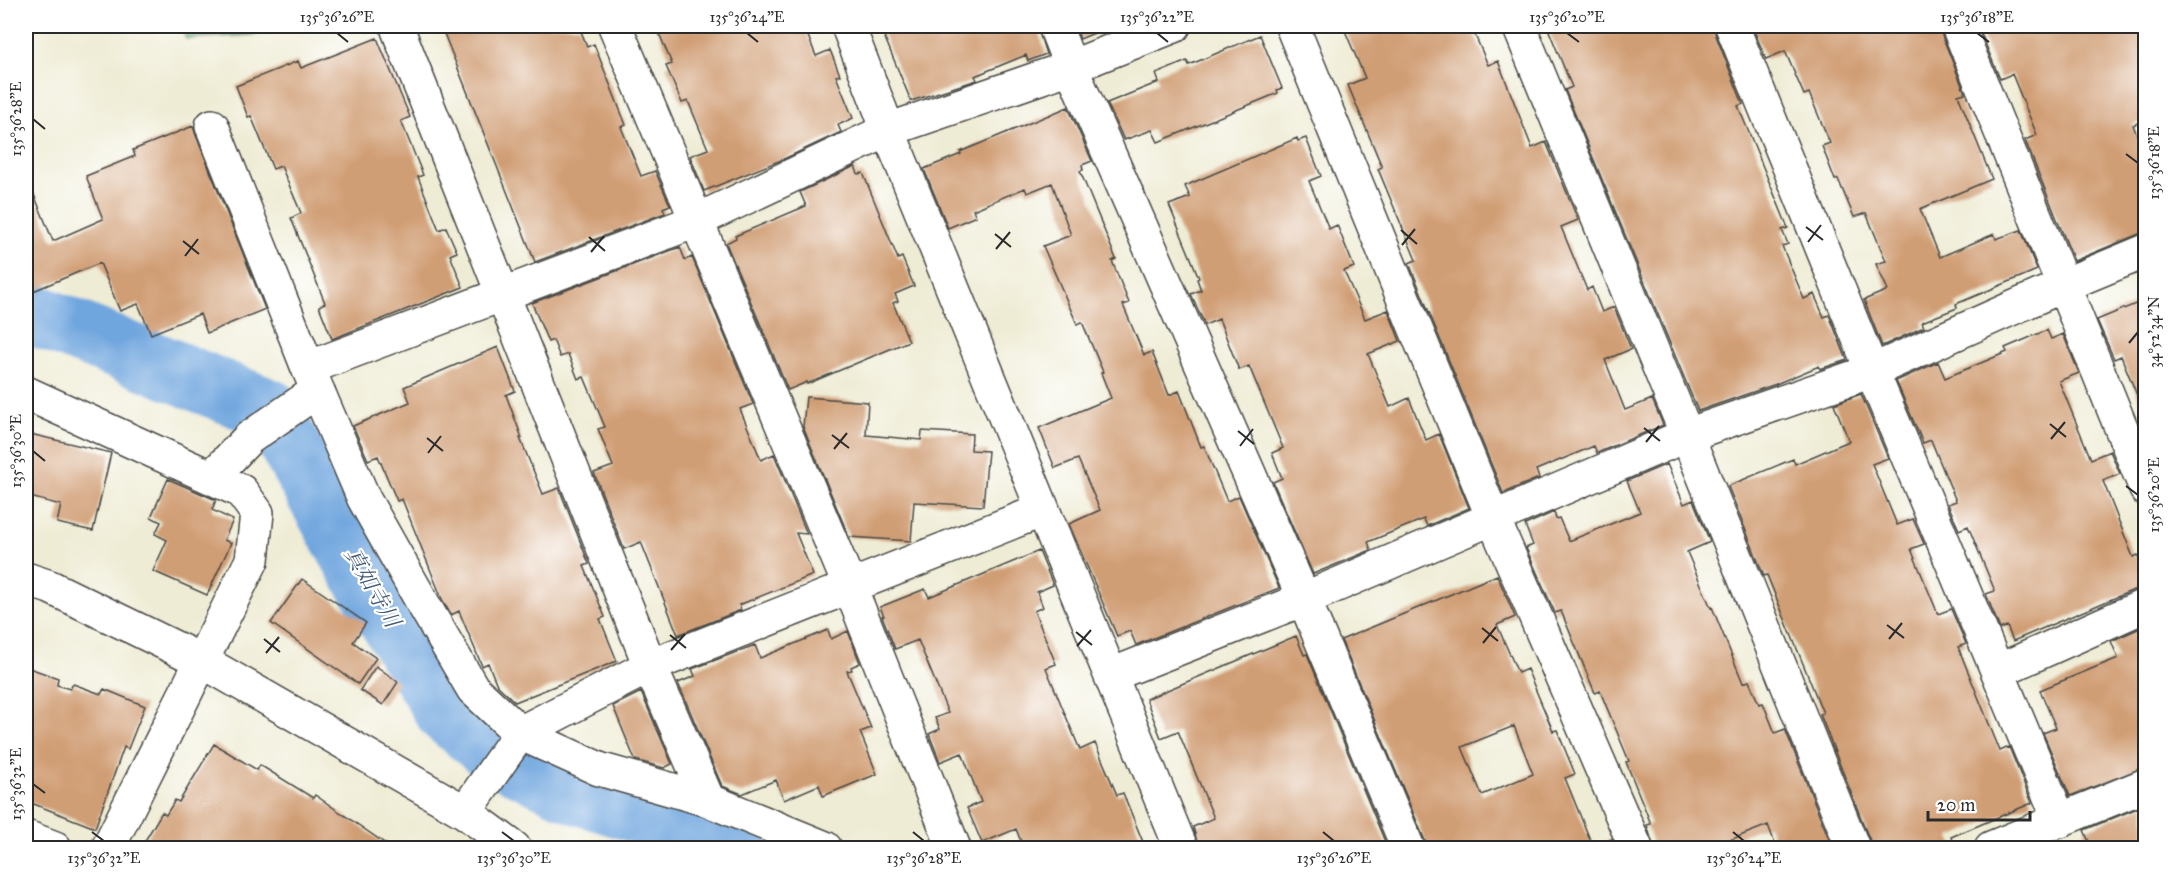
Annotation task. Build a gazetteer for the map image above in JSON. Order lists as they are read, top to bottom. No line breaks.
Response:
{"water":["真如寺川"],"scale_bar":"20 m","coordinates":["135°36'26\"E","135°36'24\"E","135°36'22\"E","135°36'20\"E","135°36'18\"E","135°36'28\"E","34°52'34\"N","135°36'30\"E","135°36'32\"E"]}
